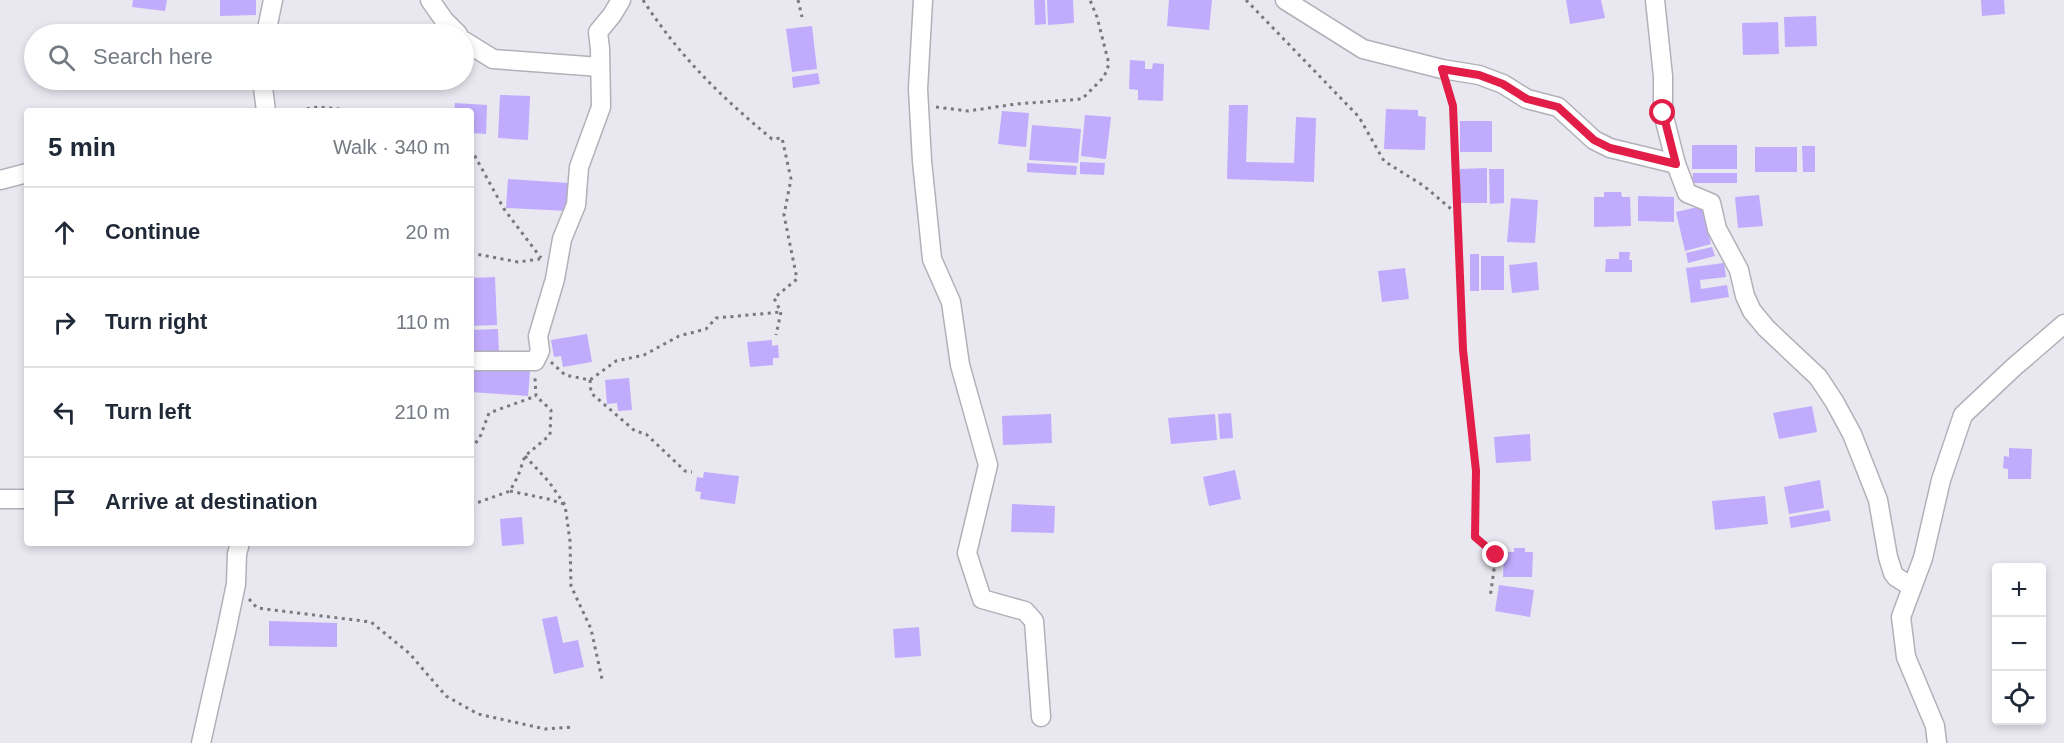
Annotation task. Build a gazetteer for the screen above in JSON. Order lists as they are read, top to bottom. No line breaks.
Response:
{"page":{"search":"Search here","heading":["5 min","Walk · 340 m"],"list":[["Continue","20 m"],["Turn right","110 m"],["Turn left","210 m"],"Arrive at destination"],"map_buttons":["+","−"]}}
